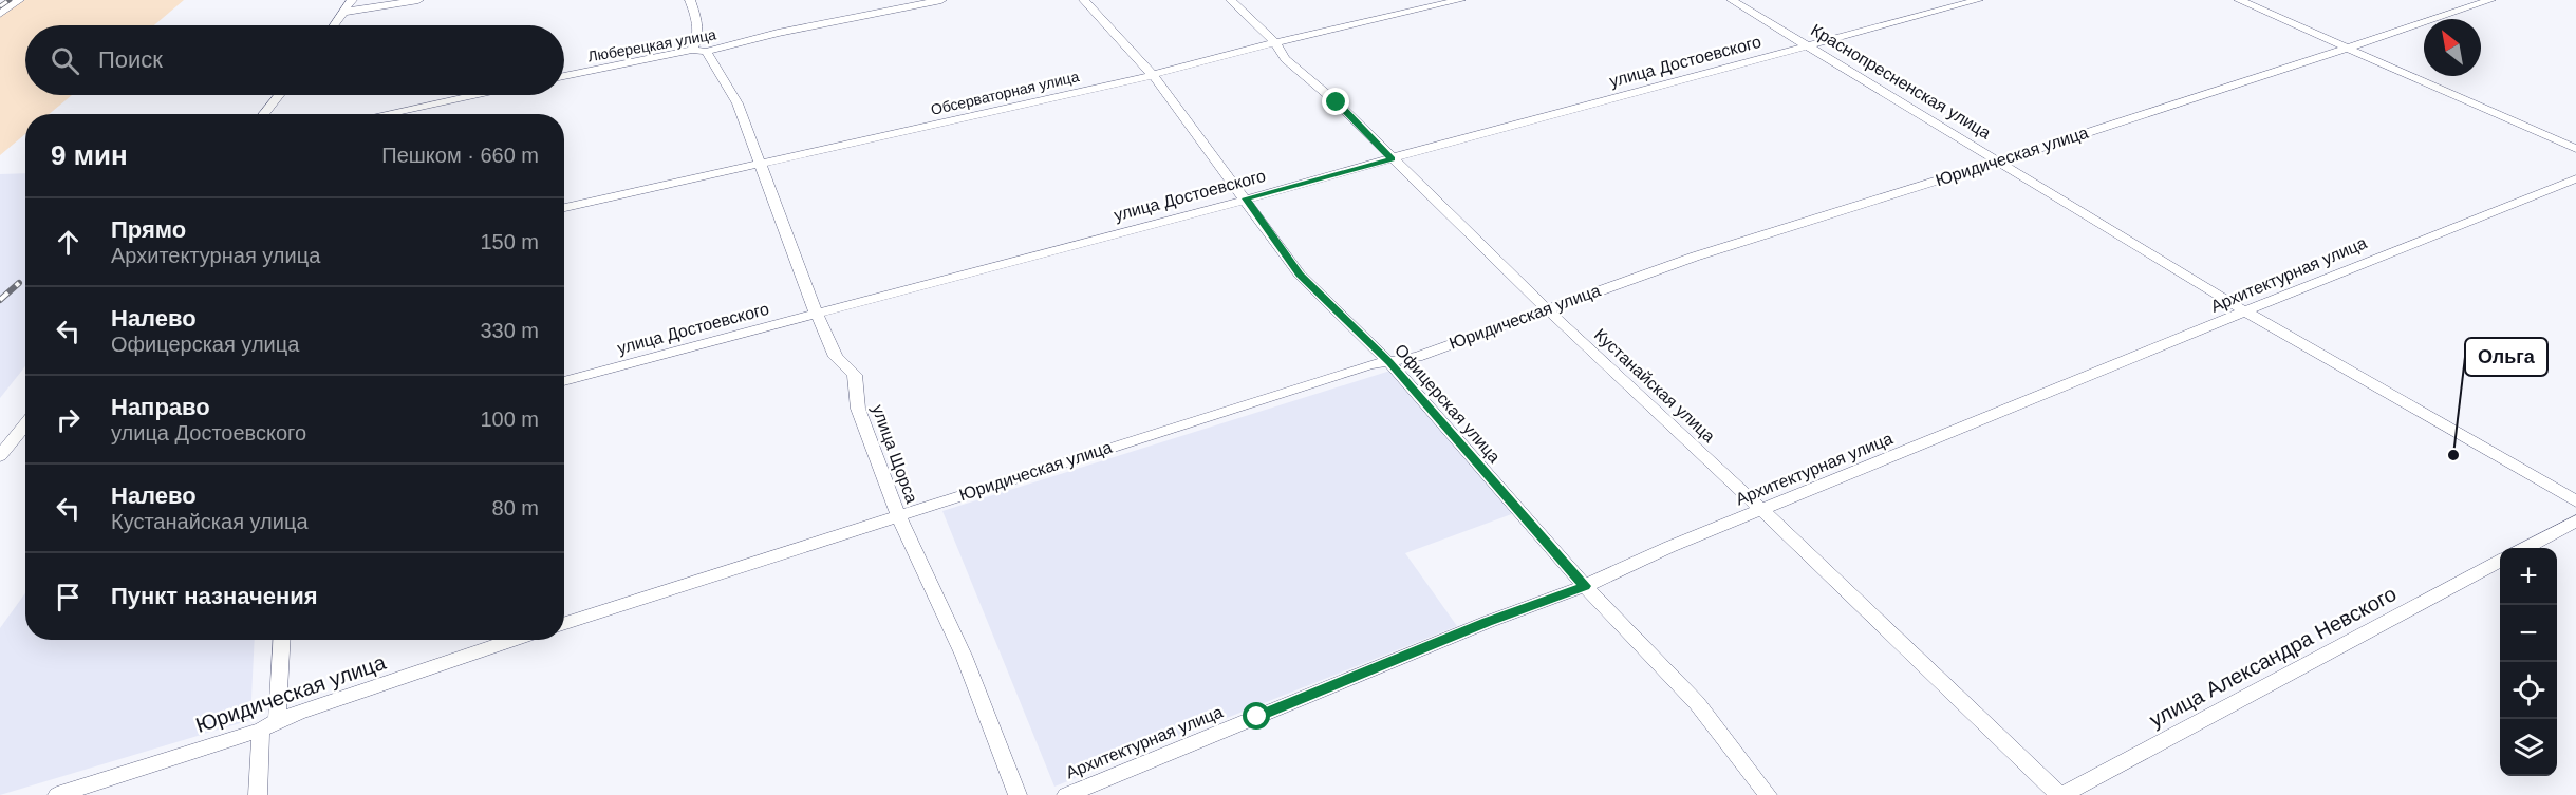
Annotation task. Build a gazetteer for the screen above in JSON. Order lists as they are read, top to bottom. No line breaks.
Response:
{"streets":{"street":["Люберецкая улица","улица Достоевского","Краснопресненская улица","Обсерваторная улица","Юридическая улица","Архитектурная улица","Кустанайская улица","Офицерская улица","улица Щорса","улица Александра Невского"]},"crossings":[["Люберецкая улица","улица Щорса"],["улица Достоевского","Краснопресненская улица"],["улица Достоевского","Кустанайская улица"],["улица Достоевского","Офицерская улица"],["улица Достоевского","улица Щорса"],["Краснопресненская улица","Юридическая улица"],["Краснопресненская улица","Архитектурная улица"],["Обсерваторная улица","Кустанайская улица"],["Обсерваторная улица","Офицерская улица"],["Обсерваторная улица","улица Щорса"],["Юридическая улица","Кустанайская улица"],["Юридическая улица","Офицерская улица"],["Юридическая улица","улица Щорса"],["Архитектурная улица","Кустанайская улица"],["Архитектурная улица","Офицерская улица"],["Кустанайская улица","улица Александра Невского"]],"places":["Ольга"],"north":"top left","page":{"search":"Поиск","heading":["9 мин","Пешком · 660 m"],"list":[["Прямо","Архитектурная улица","150 m"],["Налево","Офицерская улица","330 m"],["Направо","улица Достоевского","100 m"],["Налево","Кустанайская улица","80 m"],"Пункт назначения"],"map_buttons":["+","−"]}}
